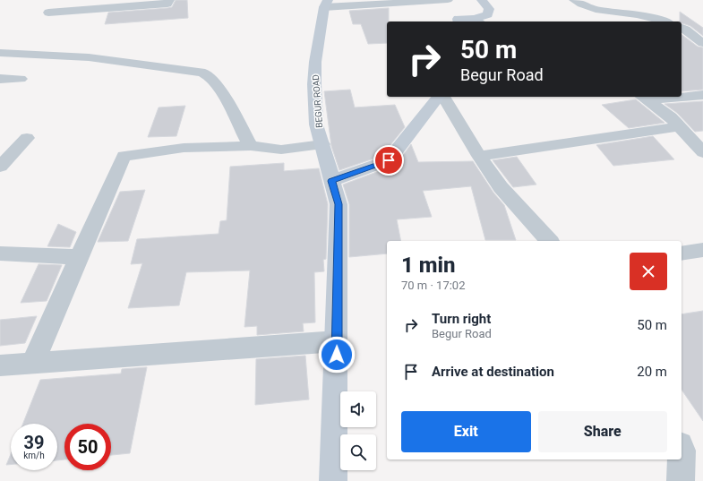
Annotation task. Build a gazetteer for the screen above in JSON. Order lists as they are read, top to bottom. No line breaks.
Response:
{"streets":{"main road":["BEGUR ROAD"]},"page":{"turn":["50 m","Begur Road"],"heading":["1 min","70 m · 17:02"],"list":[{"name":"Turn right","note":"Begur Road","value":"50 m"},{"name":"Arrive at destination","value":"20 m"}],"buttons":["Exit","Share"],"speed":"39 km/h","limit":"50"}}
